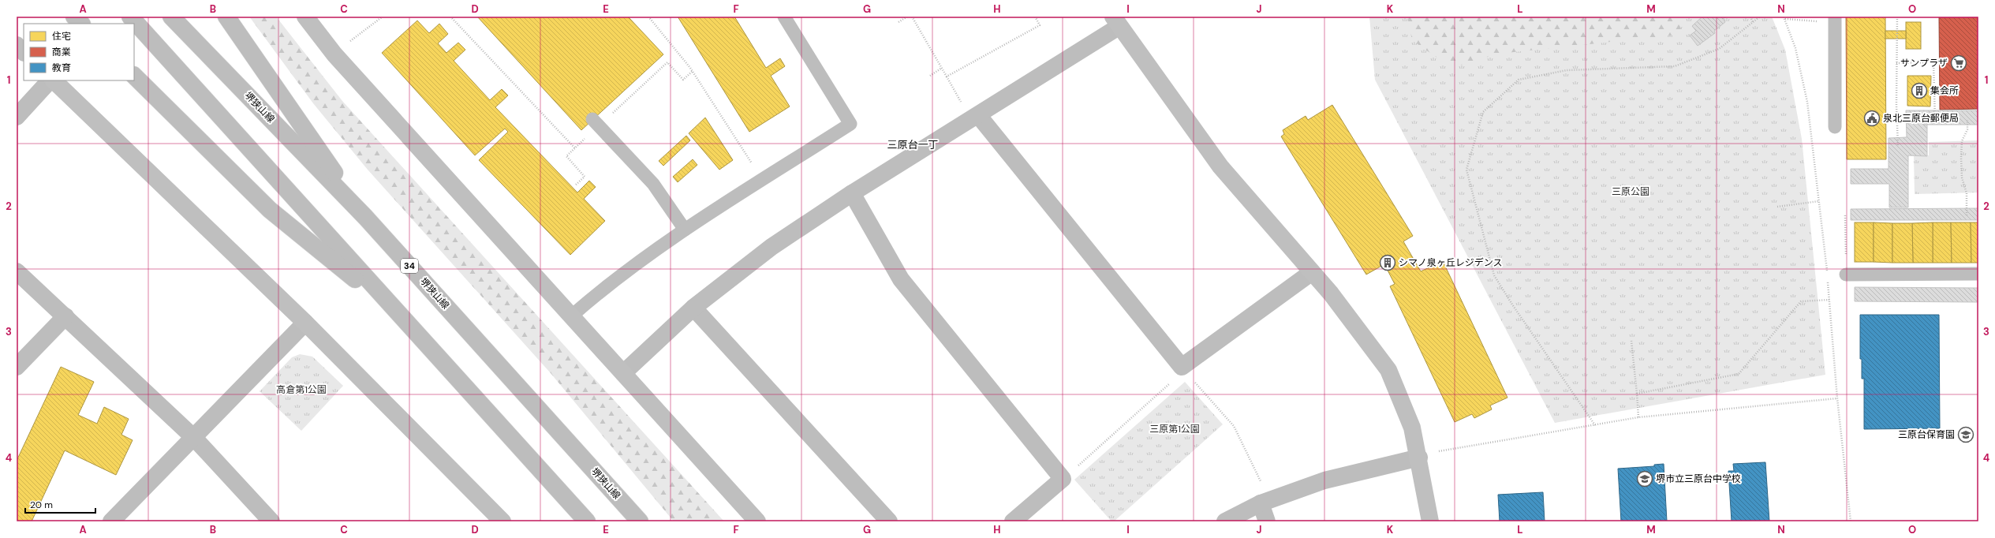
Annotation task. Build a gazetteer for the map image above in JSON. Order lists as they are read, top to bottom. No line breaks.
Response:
{"streets":{"street":["堺狭山線","34"]},"districts":["三原台一丁"],"parks":["三原公園","高倉第1公園","三原第1公園"],"places":{"supermarket":["サンプラザ"],"building":["集会所","シマノ泉ヶ丘レジデンス"],"public building":["泉北三原台郵便局"],"school or university":["三原台保育園","堺市立三原台中学校"]},"legend":["住宅","商業","教育"],"scale_bar":"20 m","grid":{"columns":["A","B","C","D","E","F","G","H","I","J","K","L","M","N","O"],"rows":["1","2","3","4"]}}
